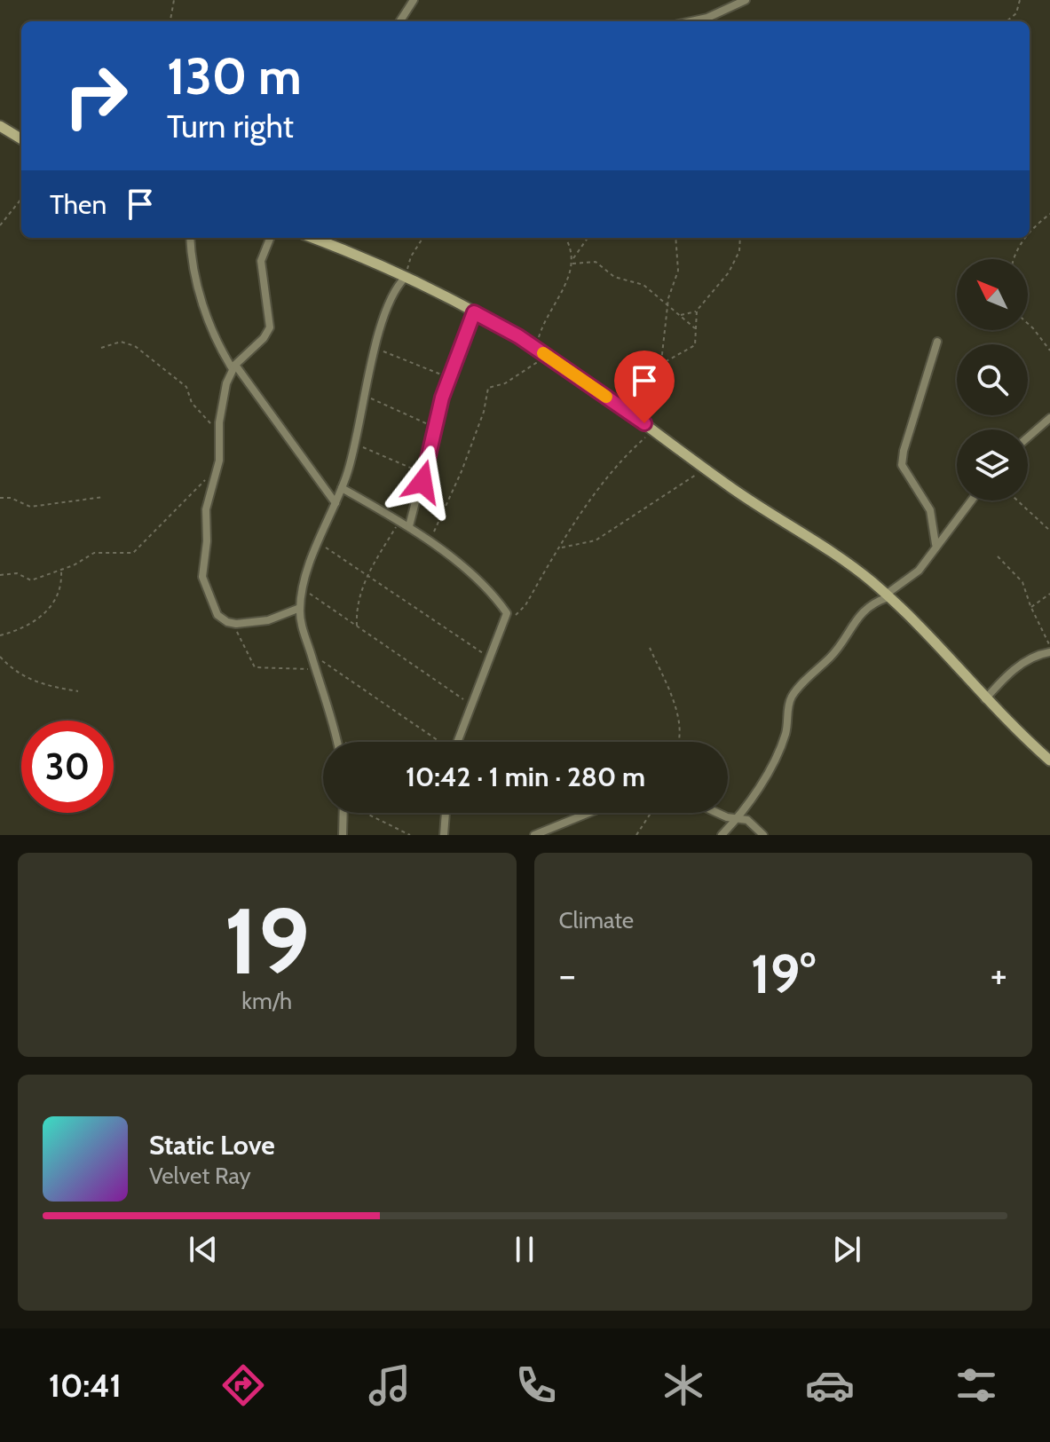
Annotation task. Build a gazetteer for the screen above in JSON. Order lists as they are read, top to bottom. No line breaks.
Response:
{"north":"top left","page":{"turn":["130 m","Turn right"],"then":"Then","limit":"30","trip":"10:42 · 1 min · 280 m","tile":[["19","km/h"],"Climate"],"heat":["−","19°","+"],"song":["Static Love","Velvet Ray"],"tabs":"10:41"}}
